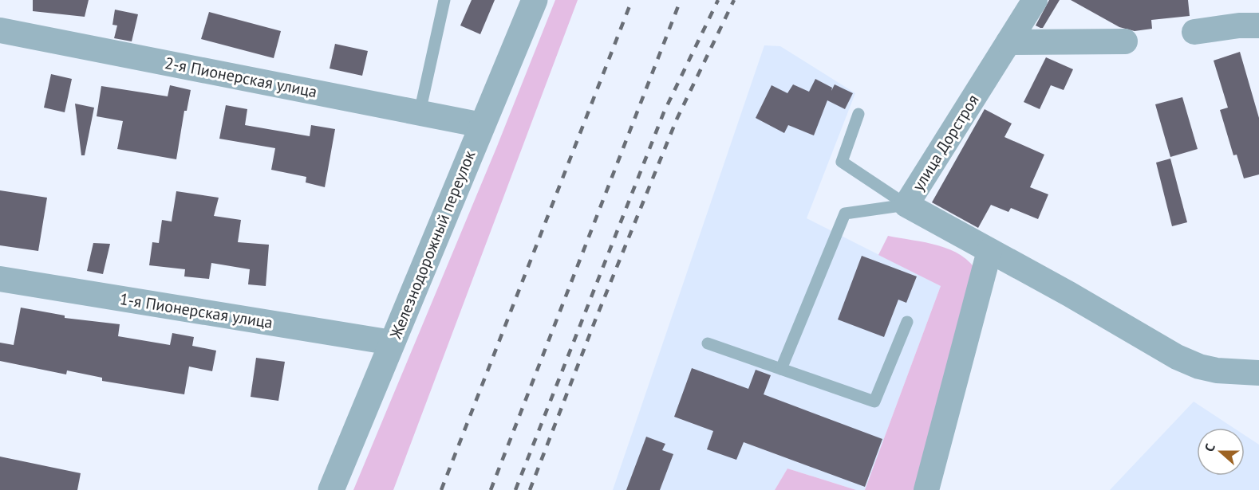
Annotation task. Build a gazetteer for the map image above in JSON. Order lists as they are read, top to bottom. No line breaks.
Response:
{"streets":{"street":["2-я Пионерская улица","улица Дорстроя","Железнодорожный переулок","1-я Пионерская улица"]},"crossings":[["2-я Пионерская улица","Железнодорожный переулок"],["Железнодорожный переулок","1-я Пионерская улица"]],"north":"left"}
